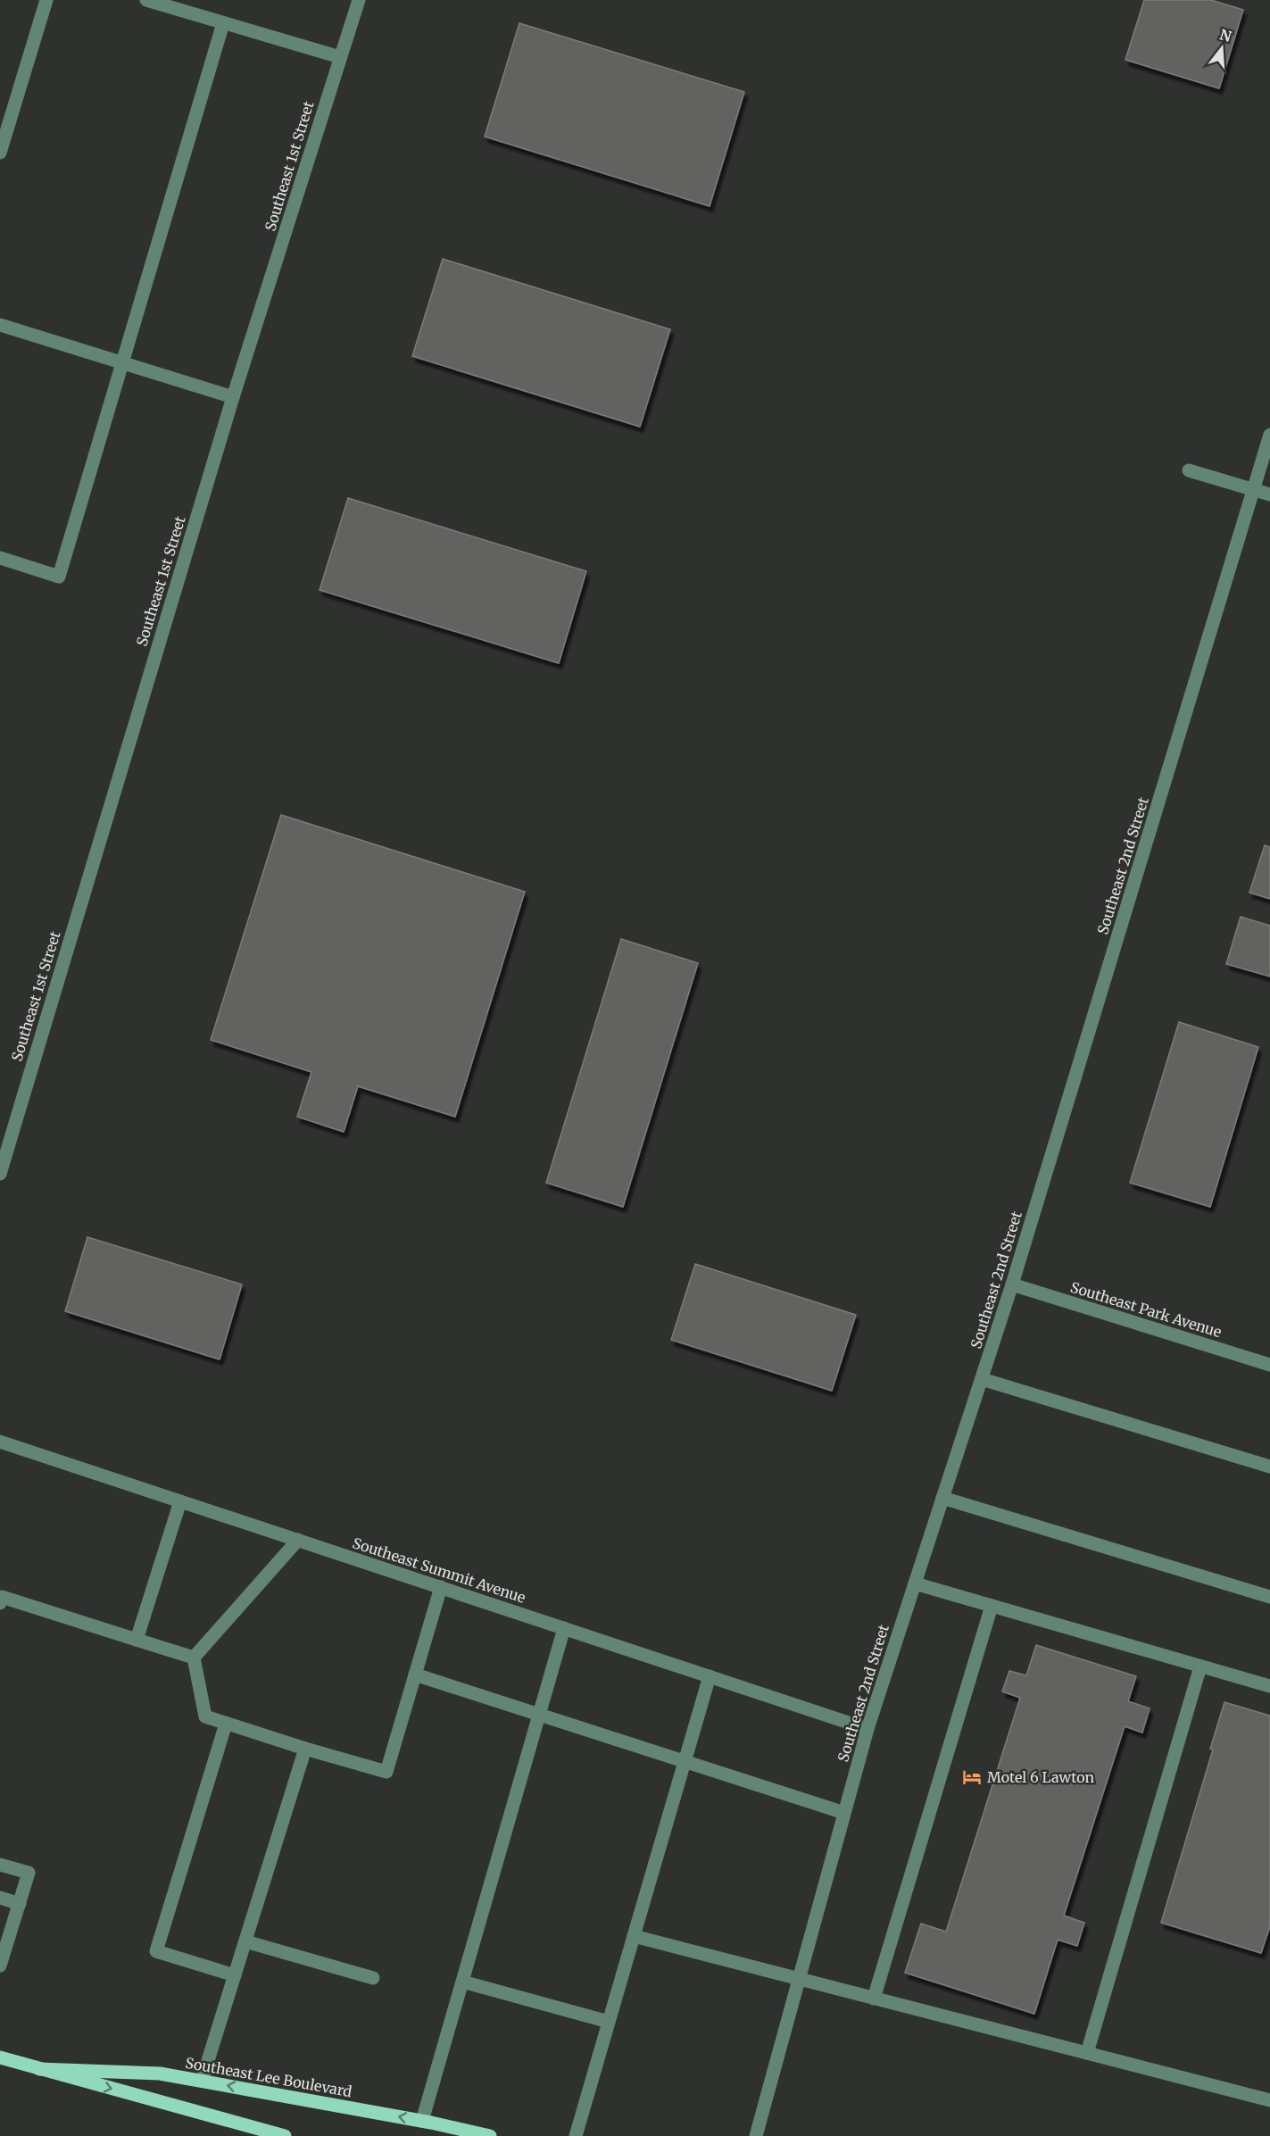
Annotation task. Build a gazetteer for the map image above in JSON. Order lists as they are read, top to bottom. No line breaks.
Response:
{"streets":{"main road":["Southeast Lee Boulevard"],"street":["Southeast 1st Street","Southeast 2nd Street","Southeast Park Avenue","Southeast Summit Avenue"]},"crossings":[["Southeast 2nd Street","Southeast Park Avenue"],["Southeast 2nd Street","Southeast Summit Avenue"]],"places":{"hotel":["Motel 6 Lawton"]},"north":"top"}
